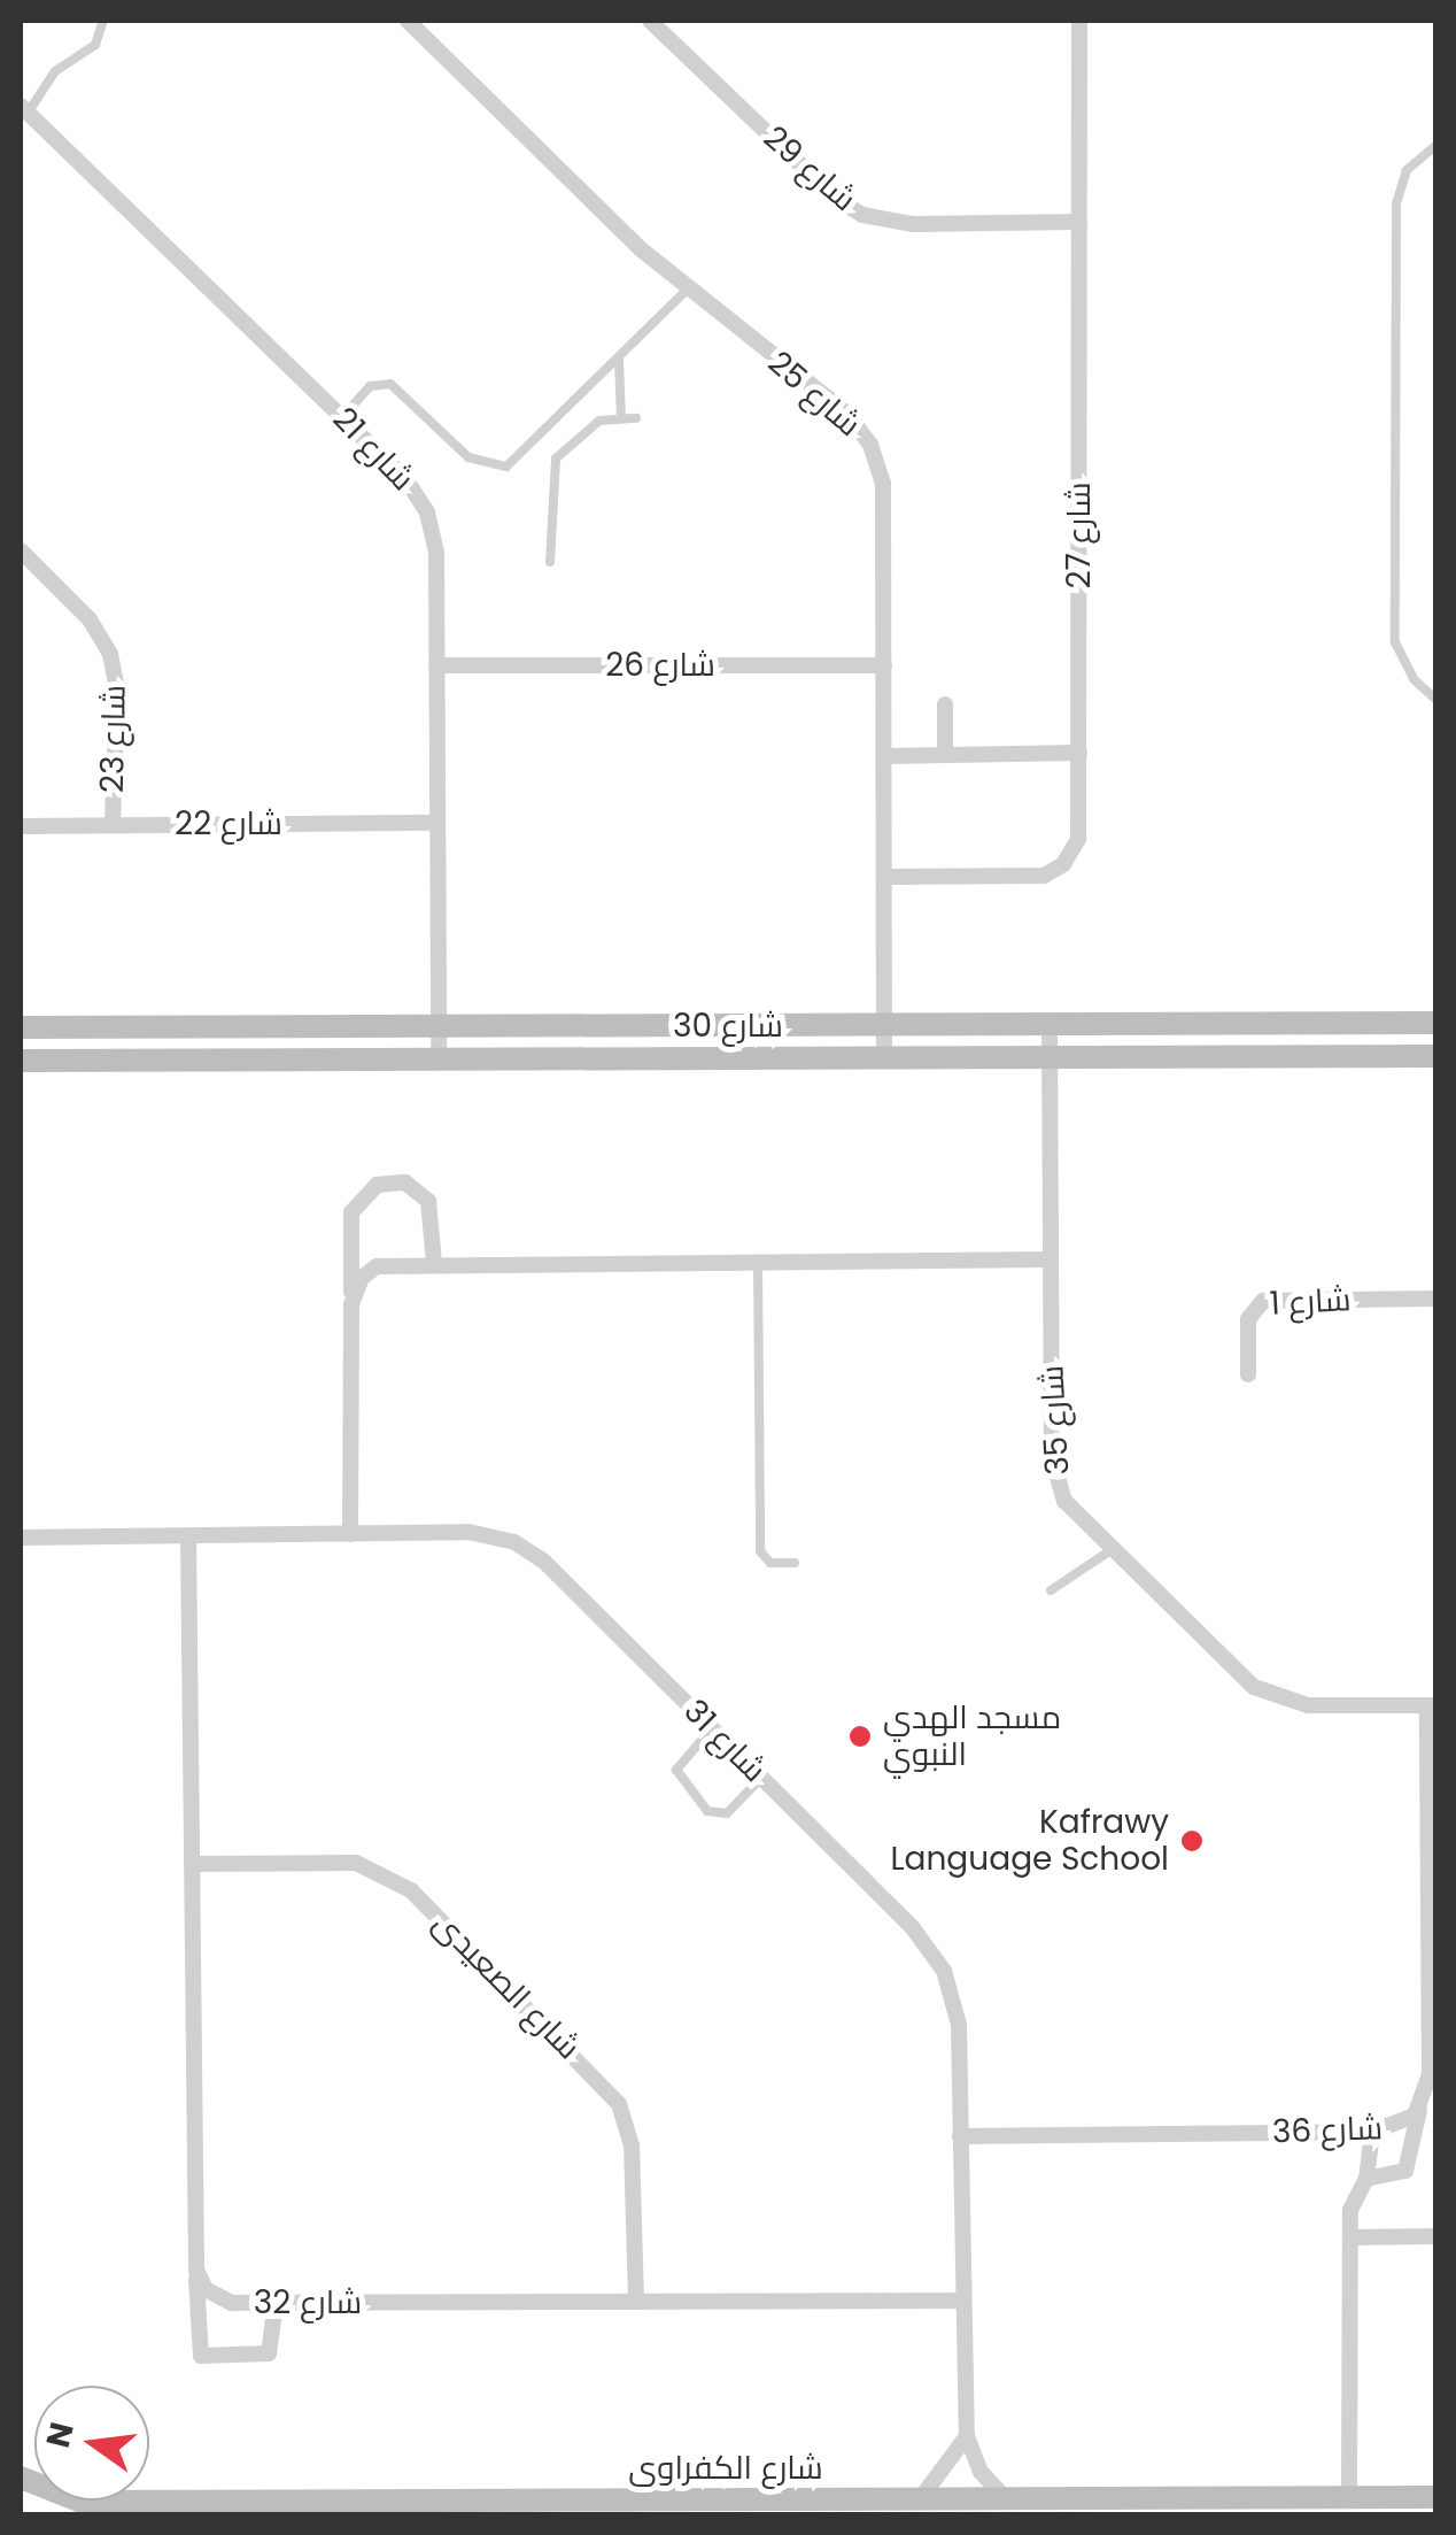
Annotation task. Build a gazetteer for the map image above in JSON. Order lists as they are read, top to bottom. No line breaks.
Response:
{"streets":{"street":["شارع 29","شارع 25","شارع 21","شارع 27","شارع 26","شارع 23","شارع 22","شارع 30","شارع 1","شارع 35","شارع 31","شارع الصعيدى","شارع 36","شارع 32","شارع الكفراوى"]},"crossings":[["شارع 29","شارع 27"],["شارع 25","شارع 27"],["شارع 25","شارع 26"],["شارع 25","شارع 30"],["شارع 21","شارع 26"],["شارع 21","شارع 22"],["شارع 21","شارع 30"],["شارع 23","شارع 22"],["شارع 30","شارع 35"],["شارع 35","شارع 36"],["شارع 31","شارع 36"],["شارع 31","شارع 32"],["شارع 31","شارع الكفراوى"],["شارع الصعيدى","شارع 32"]],"places":["مسجد الهدي النبوي","Kafrawy Language School"],"north":"left"}
